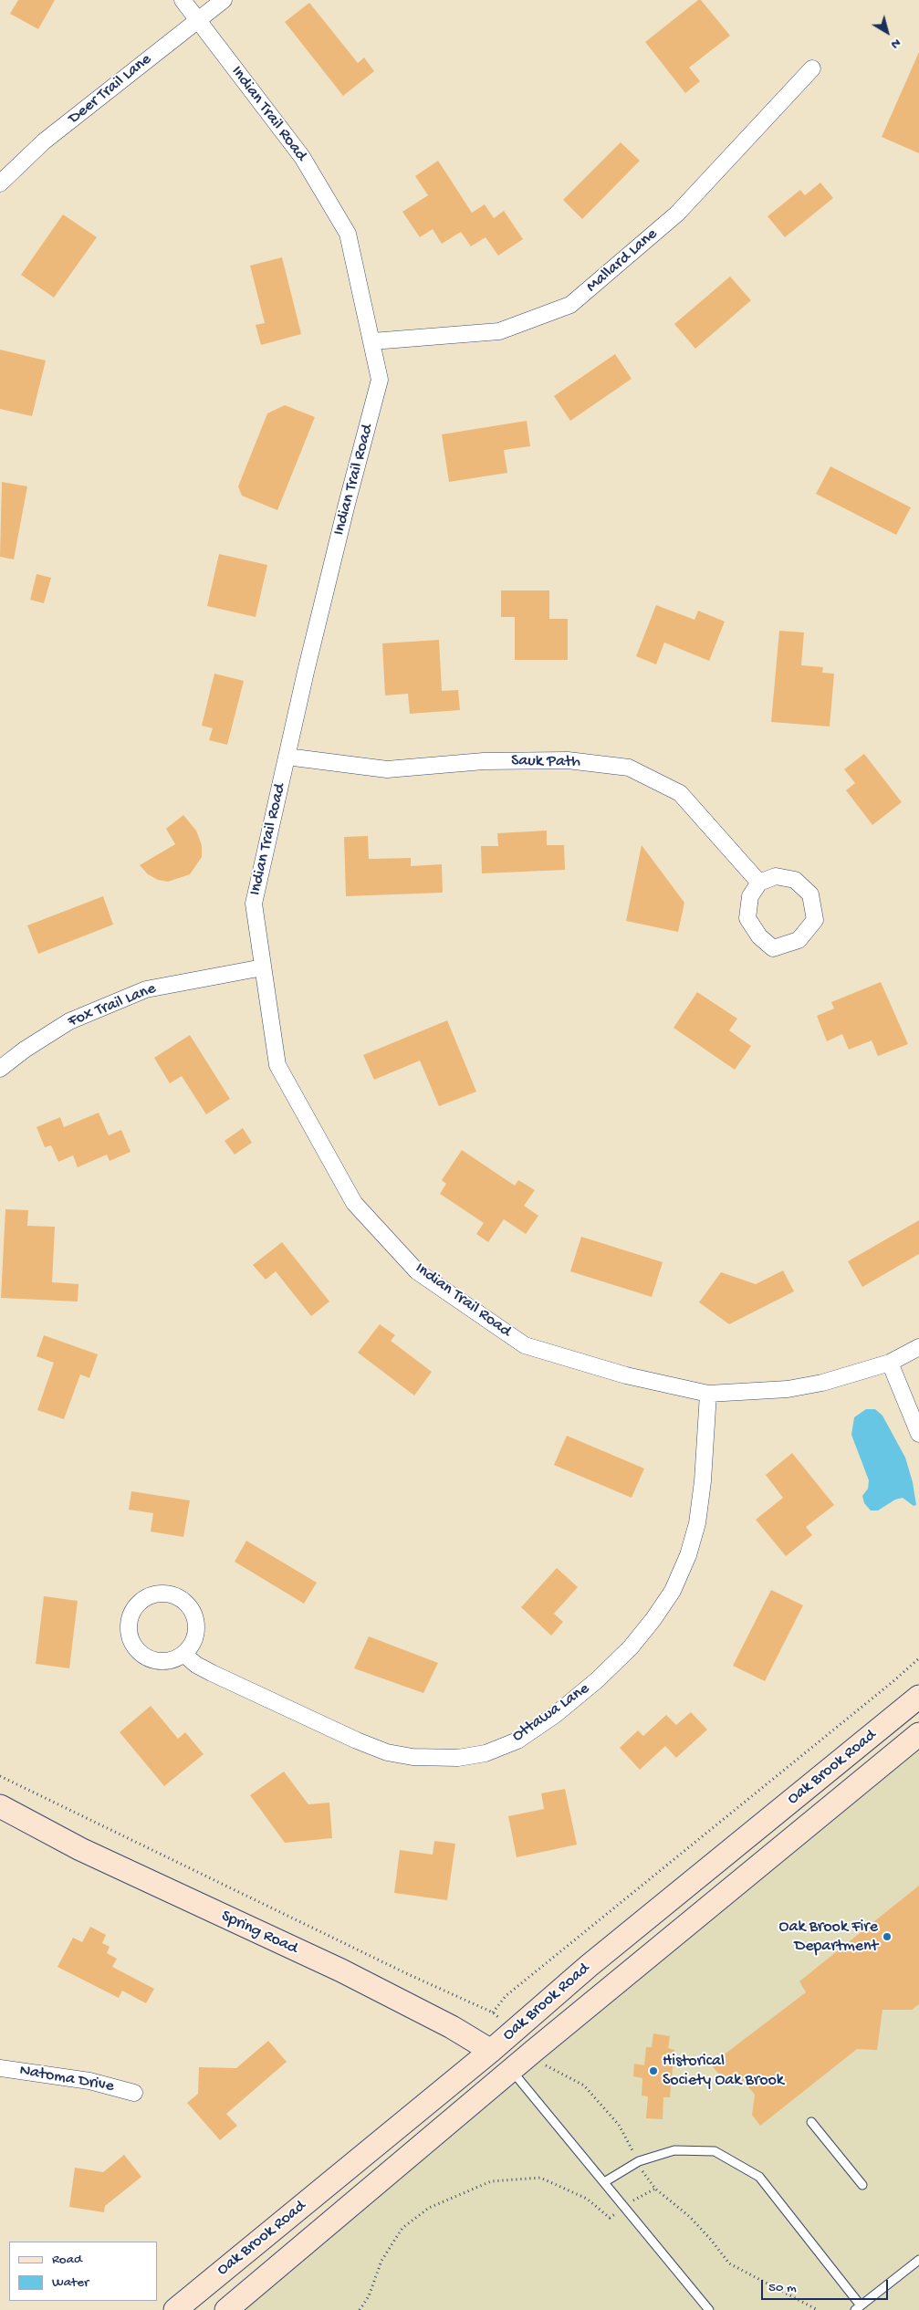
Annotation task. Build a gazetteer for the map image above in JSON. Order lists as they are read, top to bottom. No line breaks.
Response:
{"streets":{"main road":["Oak Brook Road","Spring Road"],"street":["Deer Trail Lane","Indian Trail Road","Mallard Lane","Sauk Path","Fox Trail Lane","Ottawa Lane","Natoma Drive"]},"crossings":[["Deer Trail Lane","Indian Trail Road"],["Indian Trail Road","Mallard Lane"],["Indian Trail Road","Sauk Path"],["Indian Trail Road","Fox Trail Lane"],["Indian Trail Road","Ottawa Lane"],["Oak Brook Road","Spring Road"]],"places":["Oak Brook Fire Department","Historical Society Oak Brook"],"legend":["Road","Water"],"scale_bar":"50 m","north":"bottom right"}
